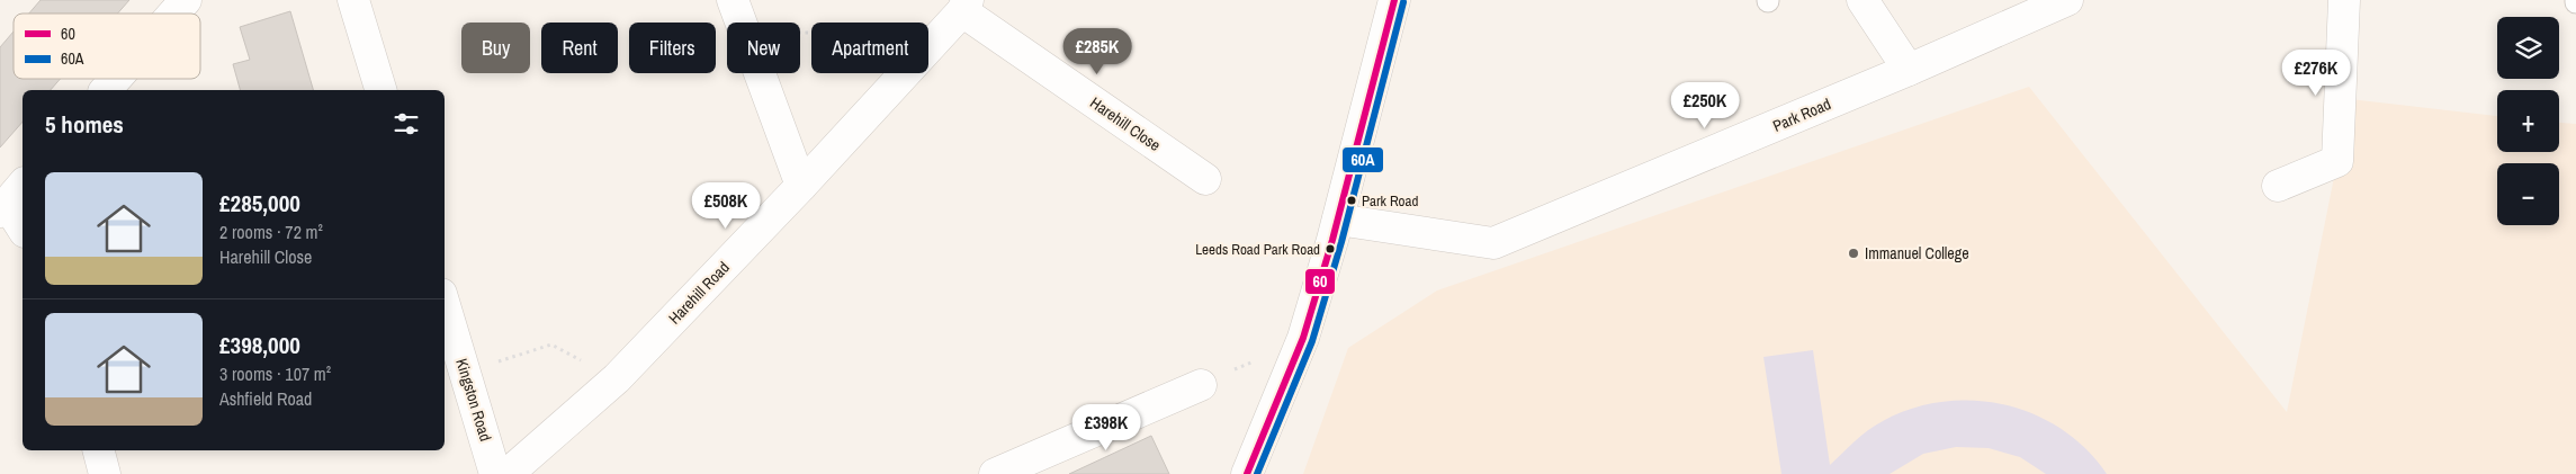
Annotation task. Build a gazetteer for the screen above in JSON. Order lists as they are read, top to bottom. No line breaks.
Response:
{"streets":{"street":["Park Road","Harehill Close","Harehill Road","Kingston Road"]},"crossings":[["Harehill Close","Harehill Road"]],"places":["Park Road","Leeds Road Park Road","Immanuel College"],"lines":["transit line 60","transit line 60A"],"legend":["60","60A"],"page":{"map_buttons":["+","−"],"chip":["Buy","Rent","Filters","New","Apartment"],"price":["£285K","£276K","£250K","£508K","£398K"],"heading":"5 homes","list":[{"name":"£285,000","note":"2 rooms · 72 m² · Harehill Close"},{"name":"£398,000","note":"3 rooms · 107 m² · Ashfield Road"}]}}
